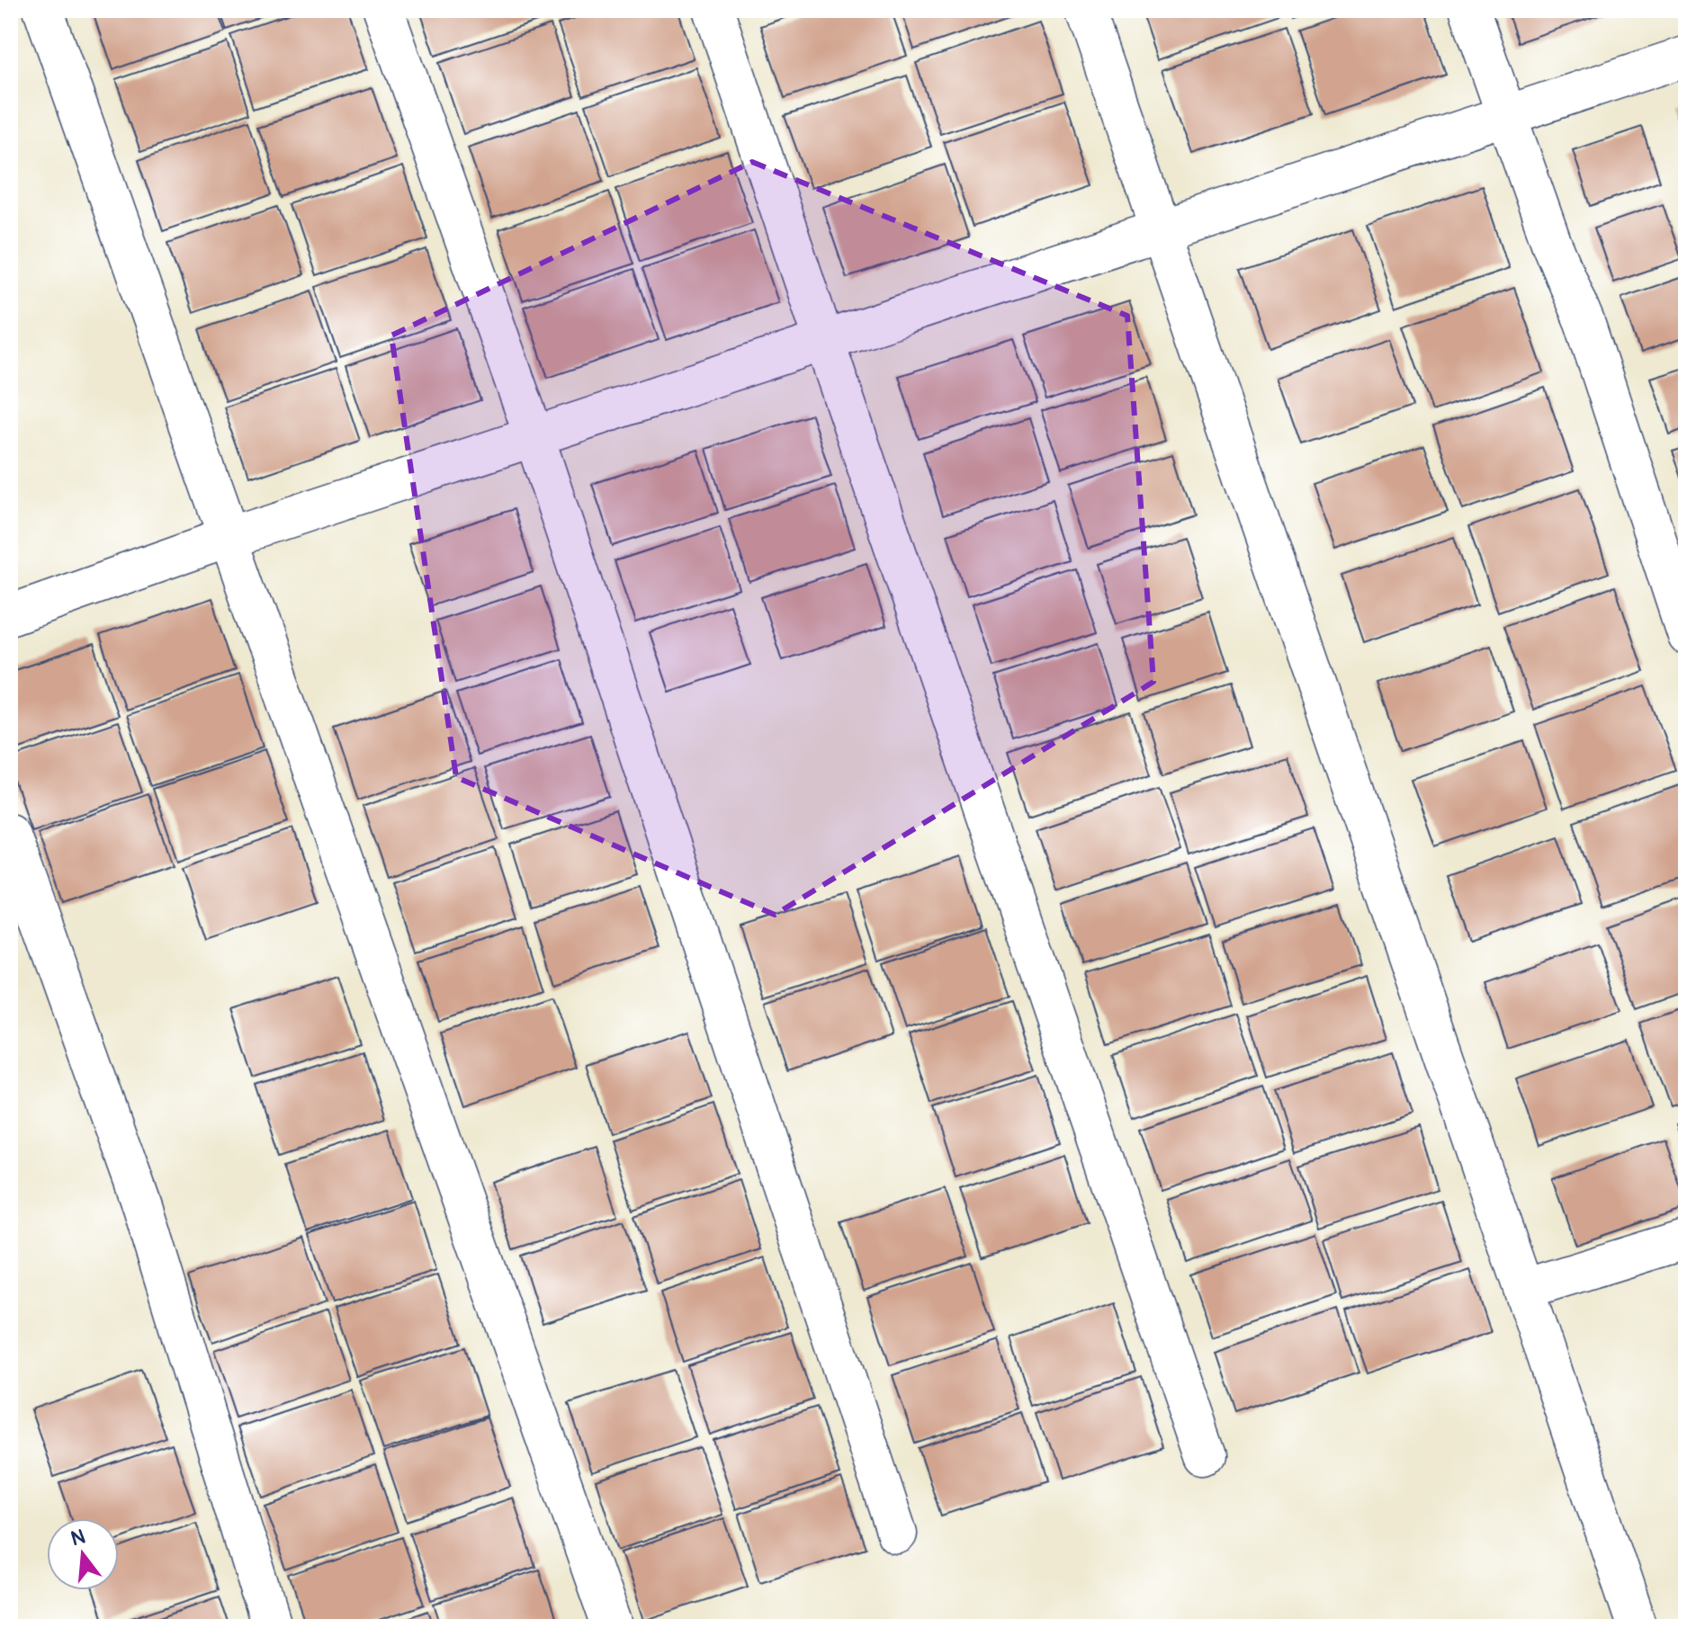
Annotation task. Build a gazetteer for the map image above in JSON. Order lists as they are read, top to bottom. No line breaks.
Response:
{"north":"top"}
